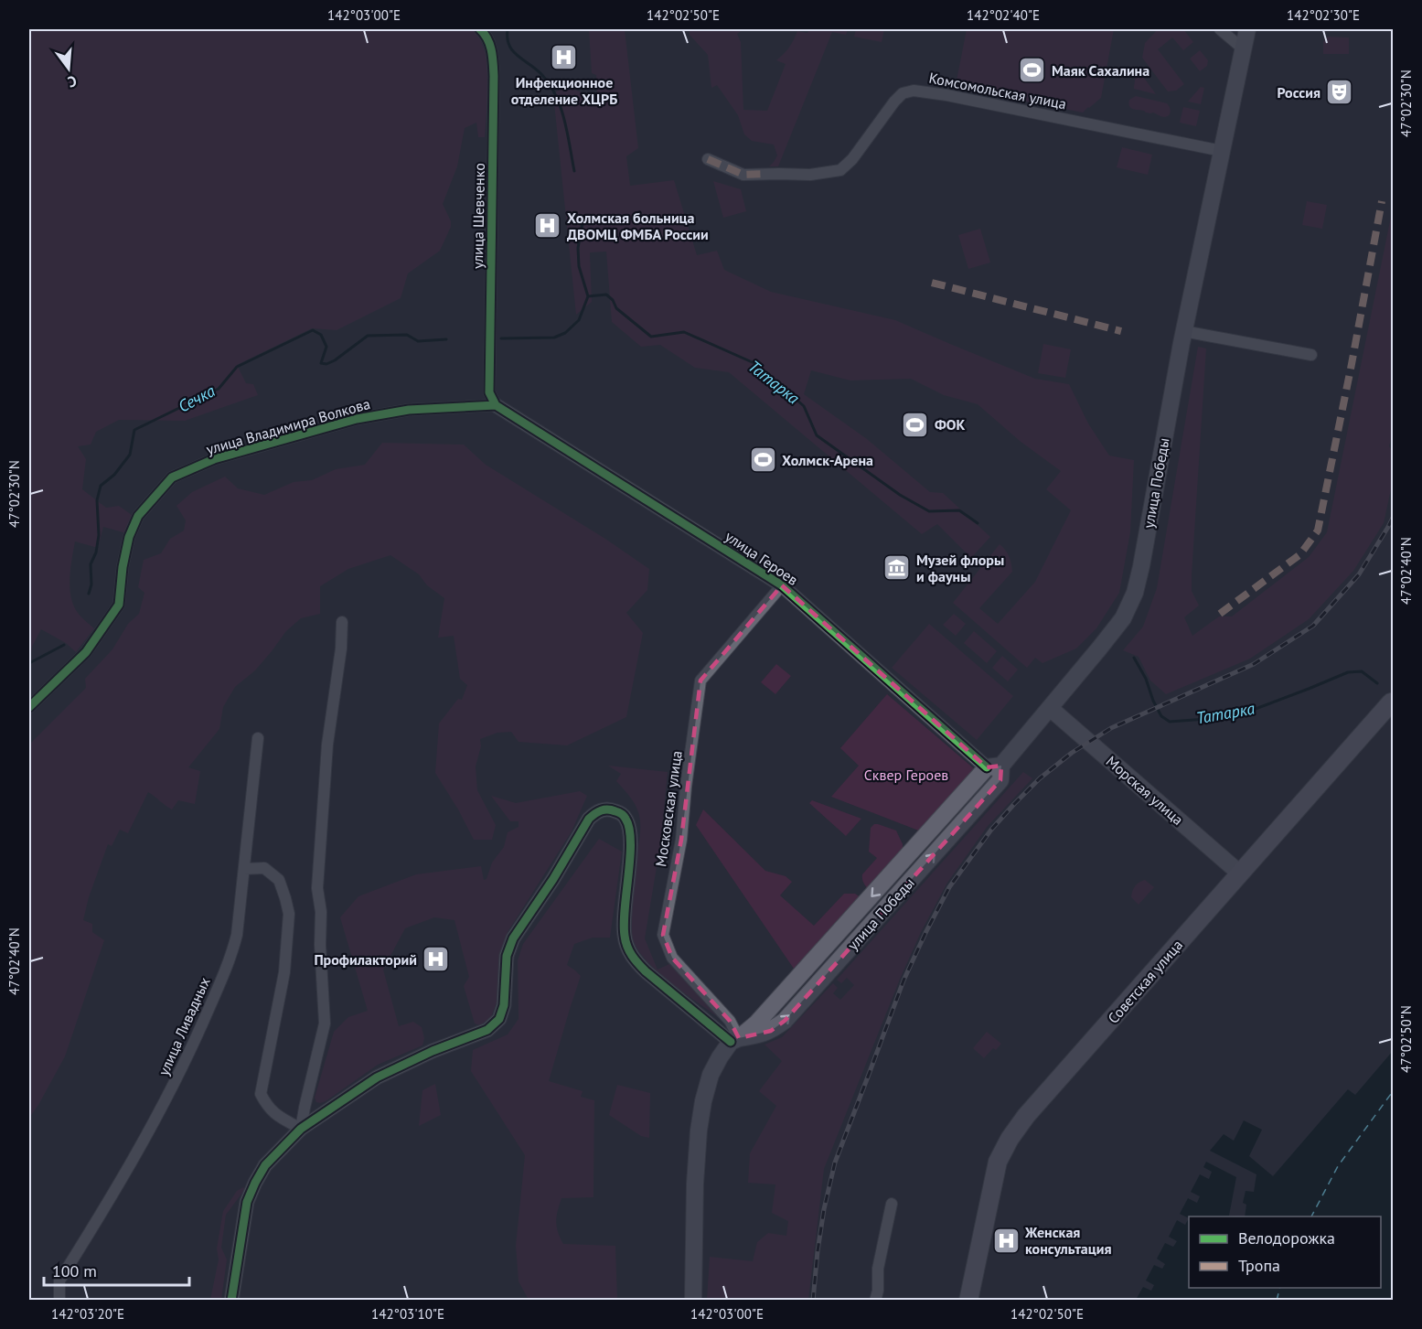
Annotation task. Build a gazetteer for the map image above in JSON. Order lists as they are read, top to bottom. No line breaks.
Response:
{"streets":{"main road":["улица Победы","Морская улица","Советская улица"],"street":["Комсомольская улица","улица Шевченко","улица Владимира Волкова","улица Героев","Московская улица","улица Ливадных"]},"crossings":[["Комсомольская улица","улица Победы"],["улица Шевченко","улица Владимира Волкова"],["улица Шевченко","улица Героев"],["улица Владимира Волкова","улица Героев"],["улица Победы","улица Героев"],["улица Победы","Морская улица"],["улица Победы","Московская улица"],["улица Героев","Московская улица"],["Морская улица","Советская улица"]],"water":["Татарка","Сечка"],"parks":["Сквер Героев"],"places":{"hospital":["Инфекционное отделение ХЦРБ","Холмская больница ДВОМЦ ФМБА России","Профилакторий","Женская консультация"],"sports":["Маяк Сахалина","ФОК","Холмск-Арена"],"theatre":["Россия"],"museum":["Музей флоры и фауны"]},"legend":["Велодорожка","Тропа"],"scale_bar":"100 m","north":"bottom","coordinates":["142°03'00\"E","142°02'50\"E","142°02'40\"E","142°02'30\"E","47°02'30\"N","47°02'40\"N","47°02'50\"N","142°03'20\"E","142°03'10\"E"]}
